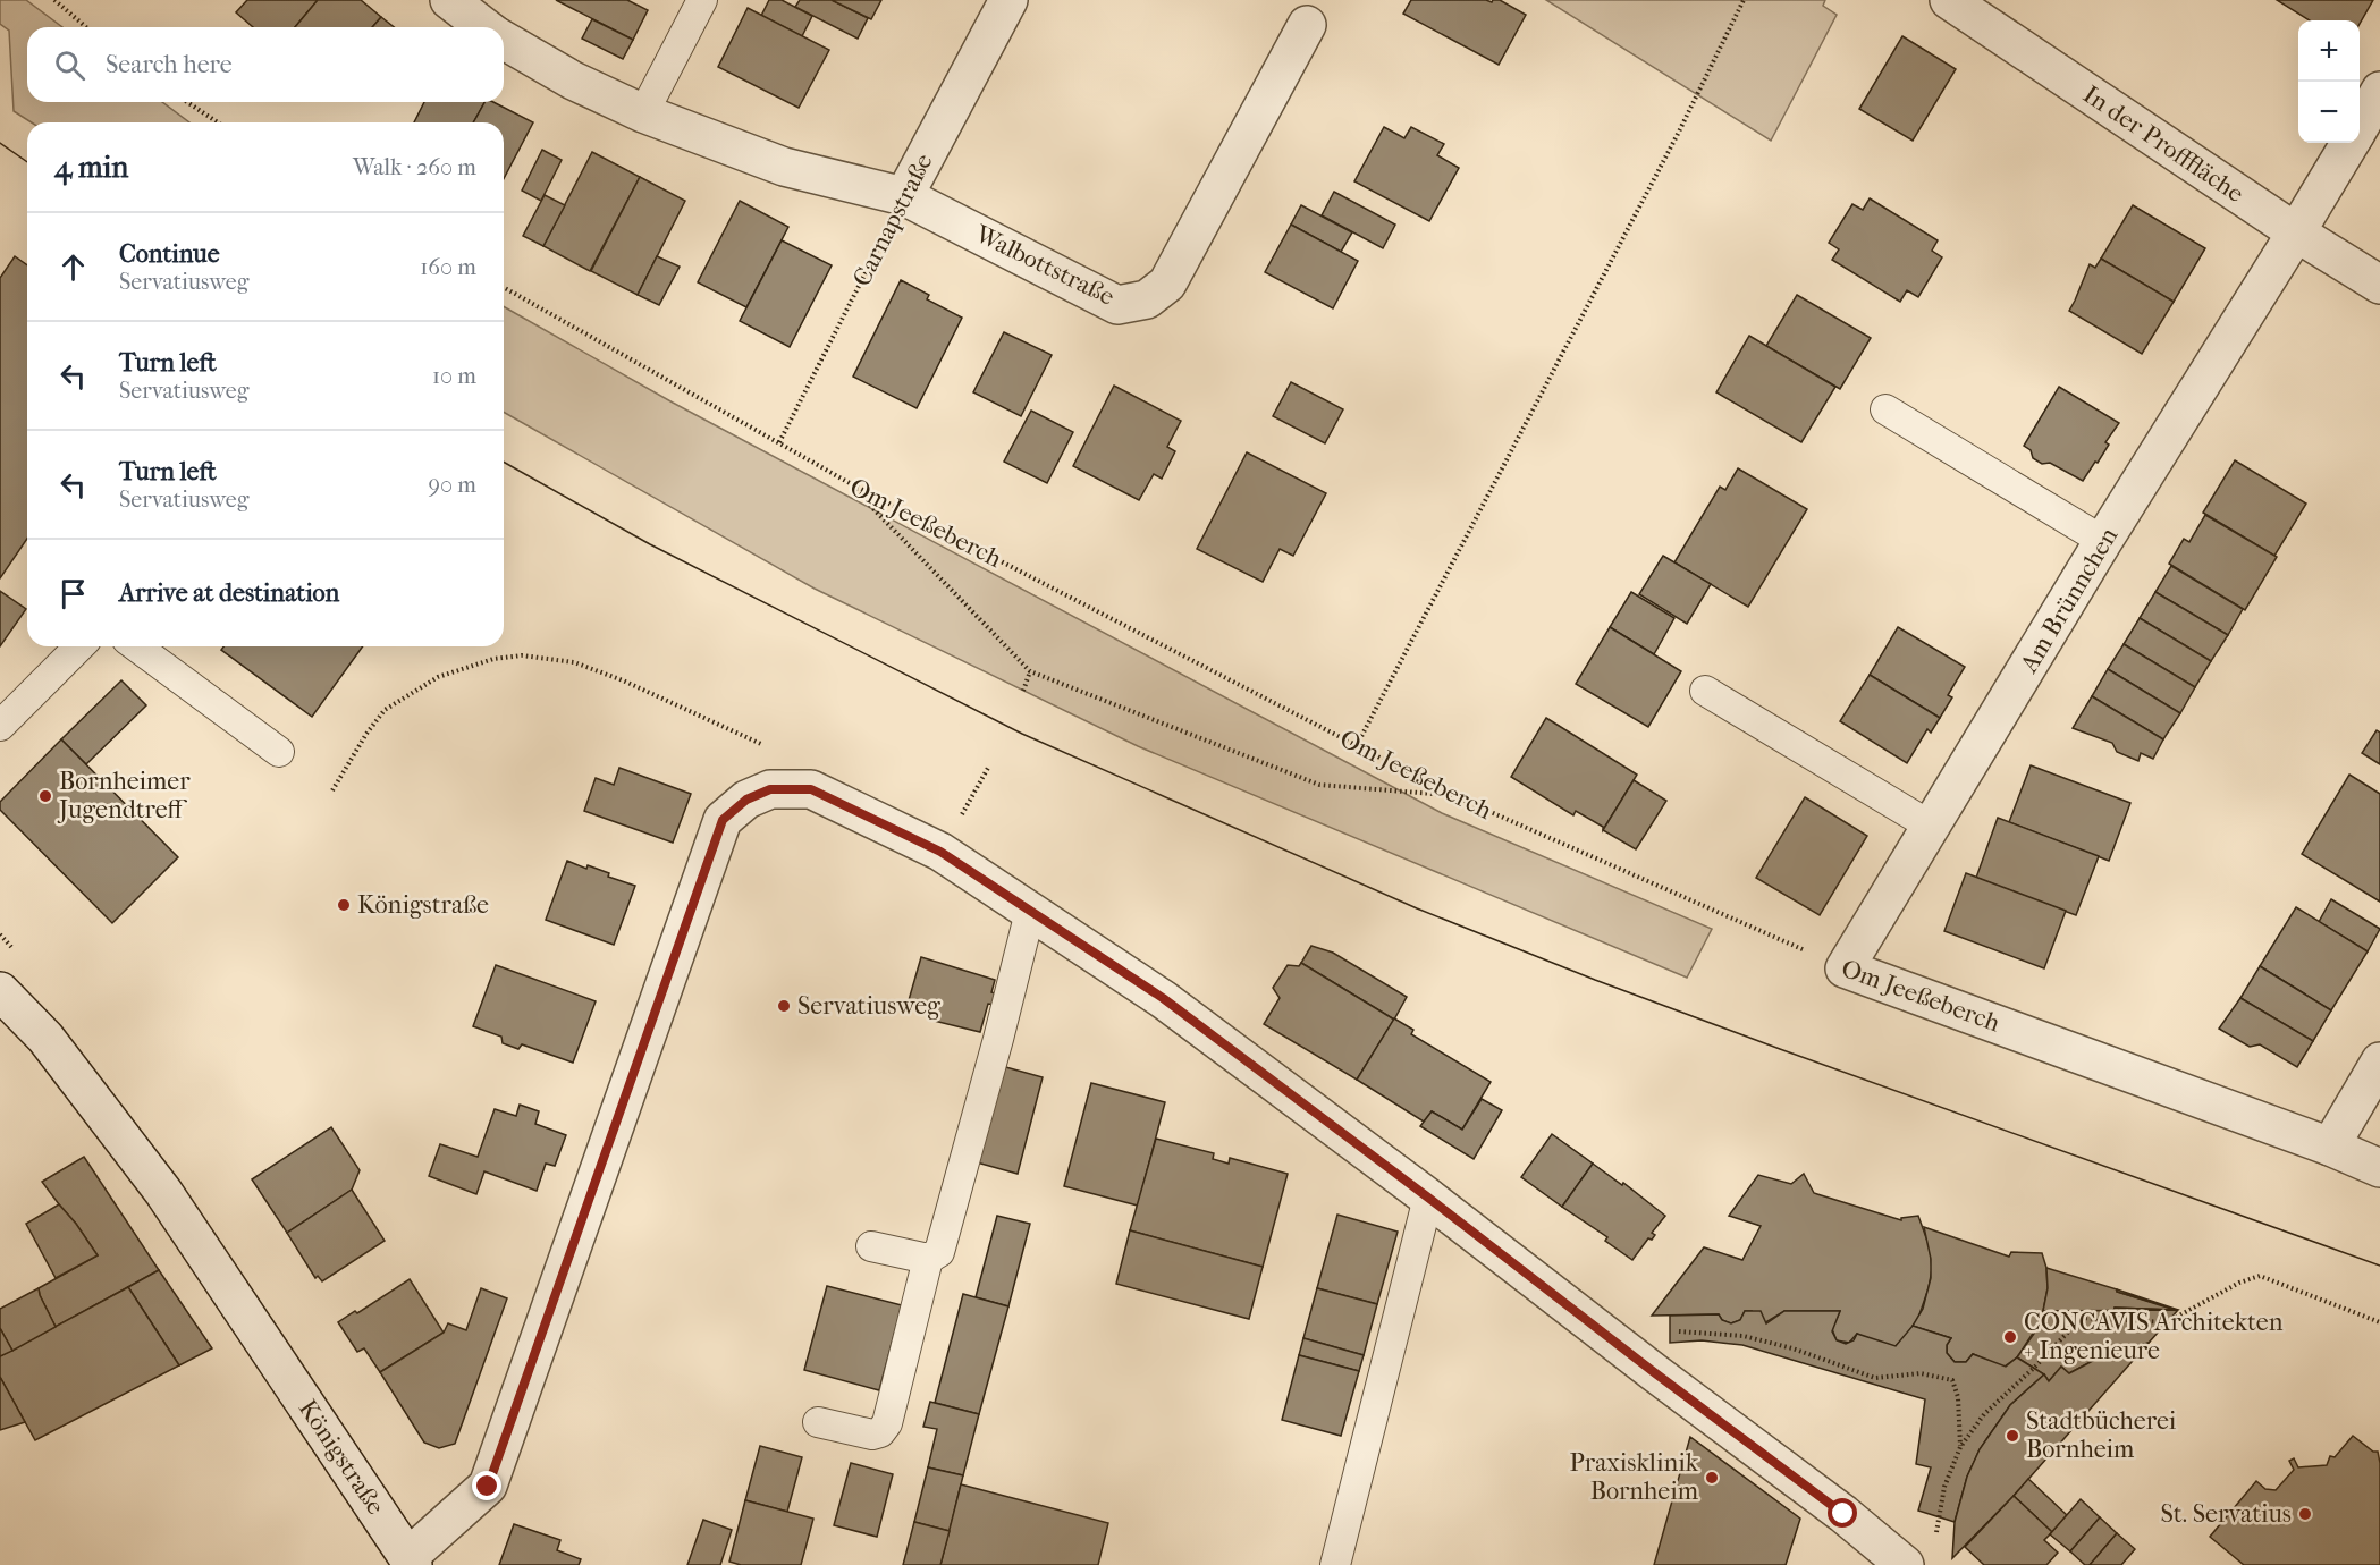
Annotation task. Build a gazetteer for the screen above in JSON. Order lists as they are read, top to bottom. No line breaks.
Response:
{"streets":{"street":["In der Profffläche","Carnapstraße","Walbottstraße","Om Jeeßeberch","Am Brünnchen","Königstraße"]},"crossings":[["In der Profffläche","Am Brünnchen"],["Carnapstraße","Walbottstraße"],["Carnapstraße","Om Jeeßeberch"],["Om Jeeßeberch","Am Brünnchen"]],"places":["Bornheimer Jugendtreff","Königstraße","Servatiusweg","CONCAVIS Architekten + Ingenieure","Stadtbücherei Bornheim","Praxisklinik Bornheim","St. Servatius"],"page":{"map_buttons":["+","−"],"search":"Search here","heading":["4 min","Walk · 260 m"],"list":[["Continue","Servatiusweg","160 m"],["Turn left","Servatiusweg","10 m"],["Turn left","Servatiusweg","90 m"],"Arrive at destination"]}}
